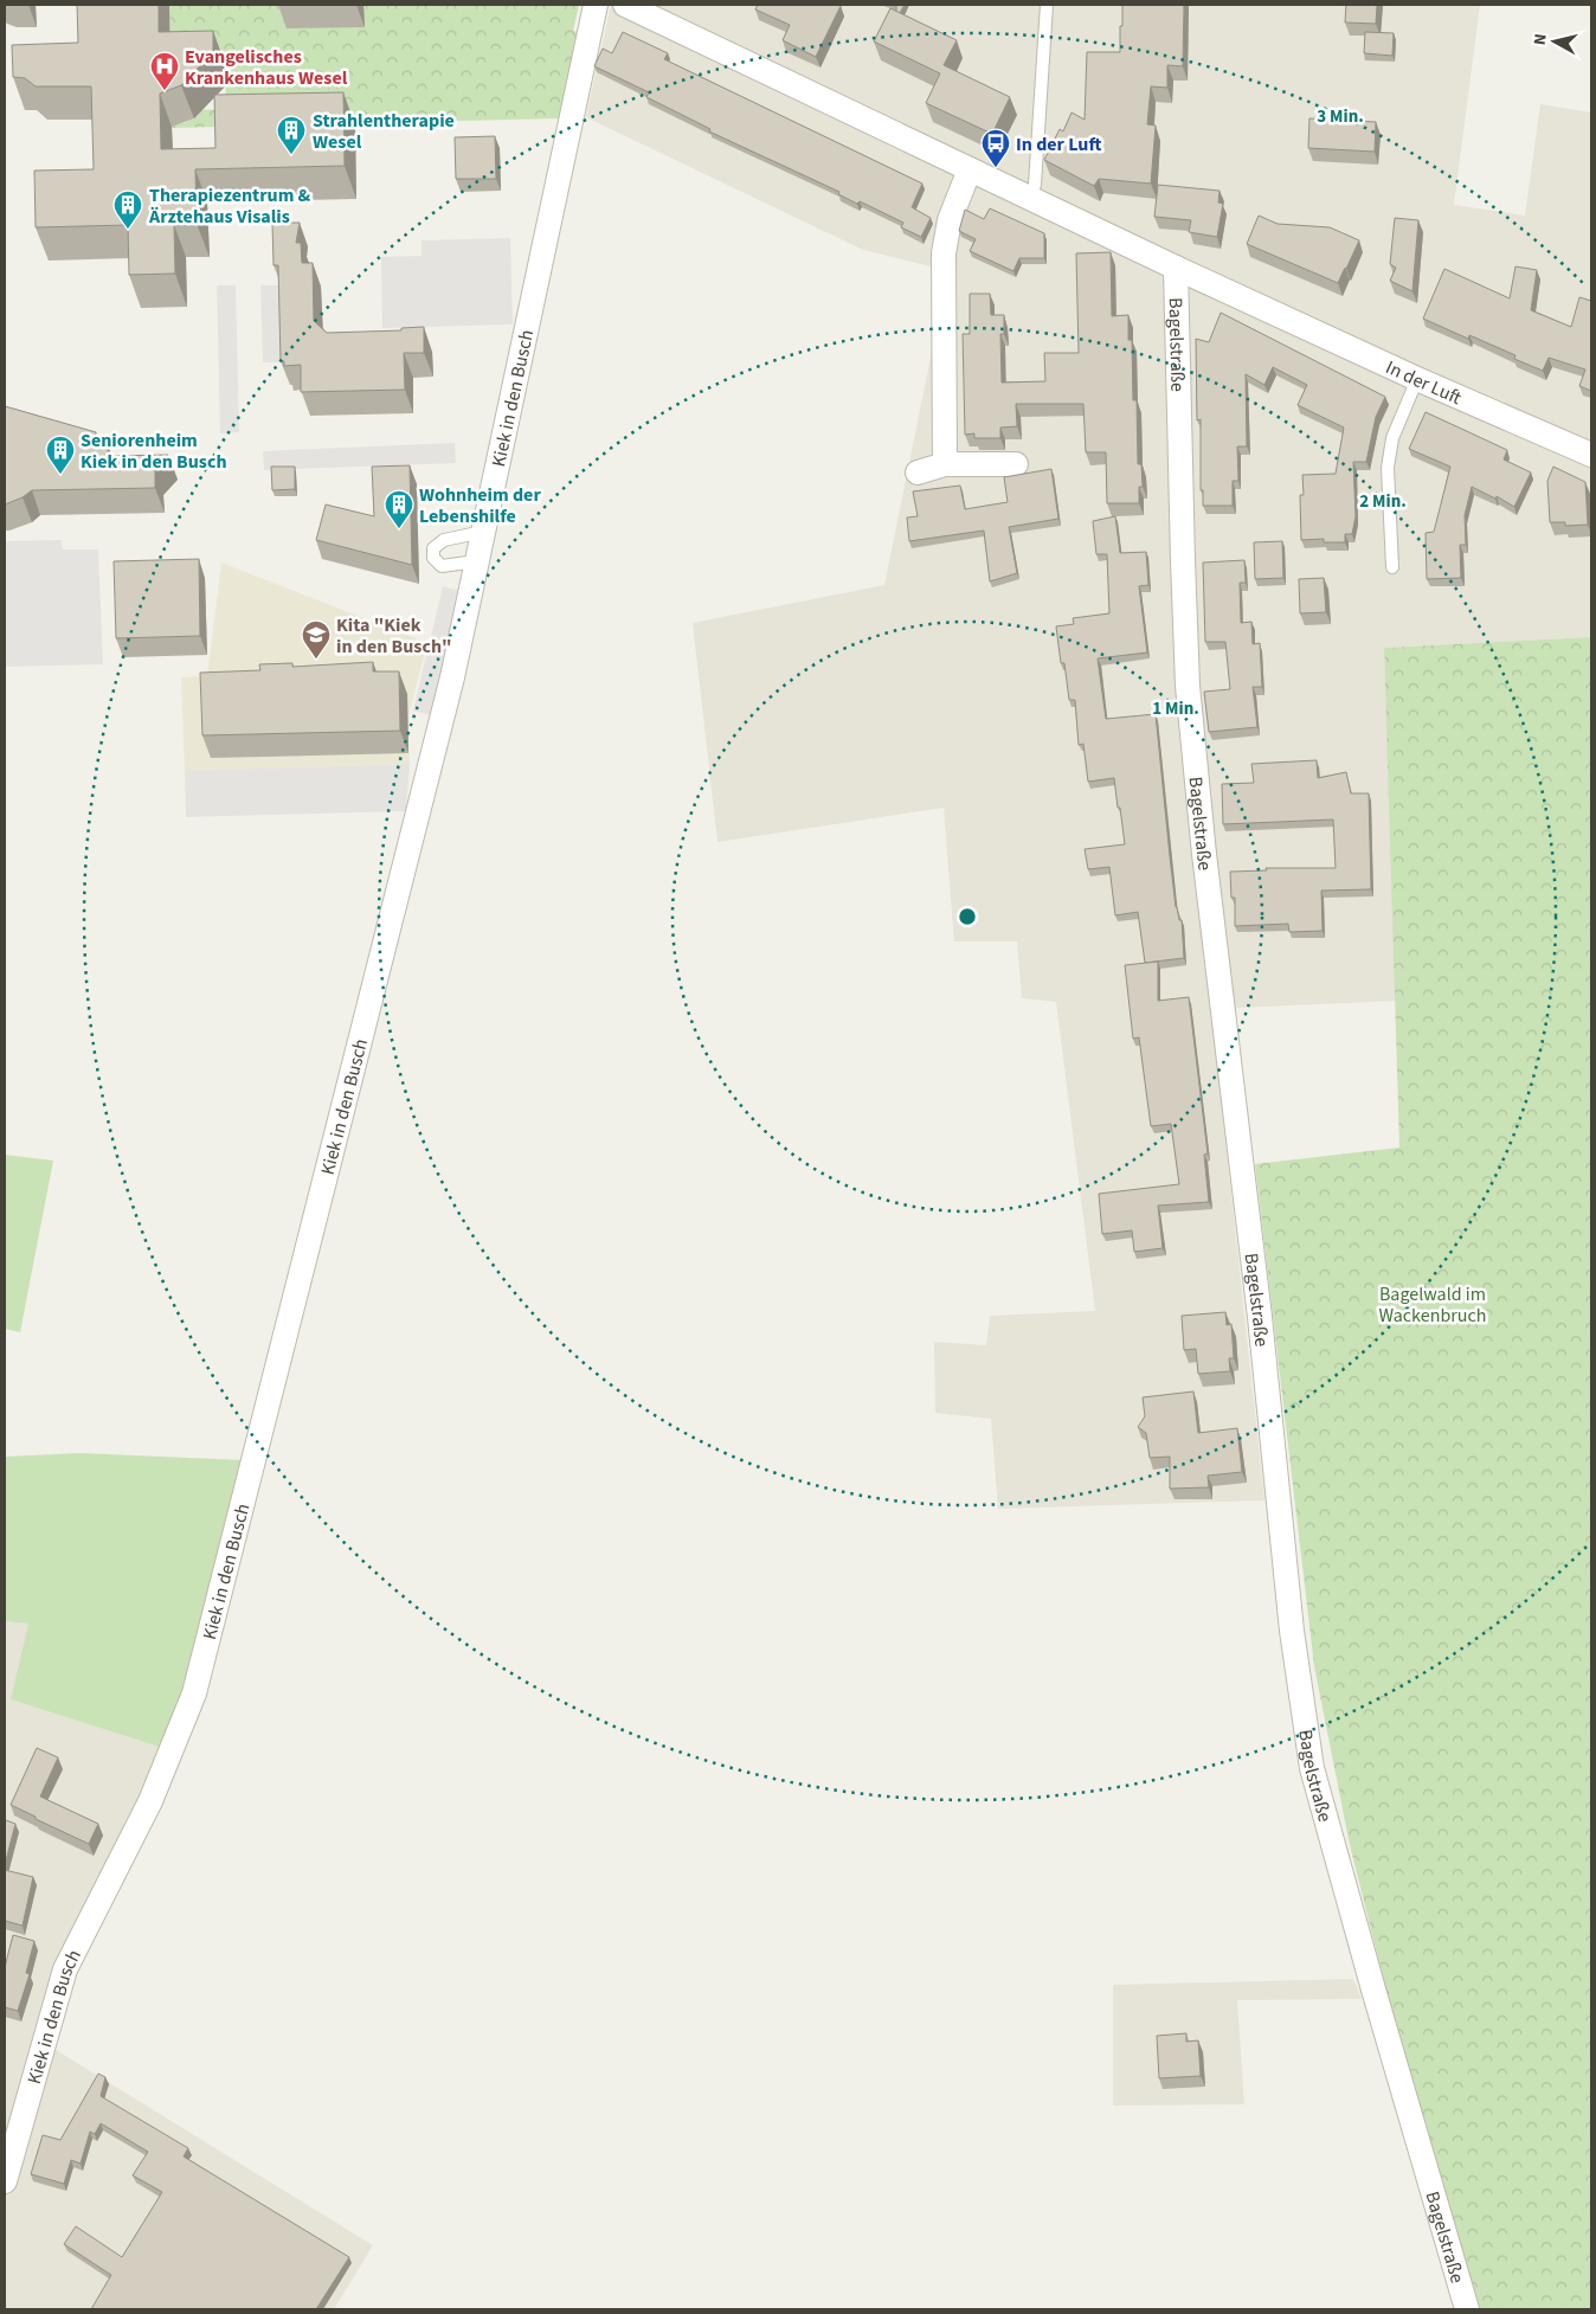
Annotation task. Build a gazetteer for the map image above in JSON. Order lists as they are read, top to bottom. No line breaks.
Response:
{"streets":{"street":["Bagelstraße","In der Luft","Kiek in den Busch"]},"crossings":[["Bagelstraße","In der Luft"]],"parks":["Bagelwald im Wackenbruch"],"places":{"hospital":["Evangelisches Krankenhaus Wesel"],"building":["Strahlentherapie Wesel","Therapiezentrum & Ärztehaus Visalis","Seniorenheim Kiek in den Busch","Wohnheim der Lebenshilfe"],"bus stop":["In der Luft"],"school or university":["Kita \"Kiek in den Busch\""]},"north":"left","rings":["3 Min.","2 Min.","1 Min."]}
